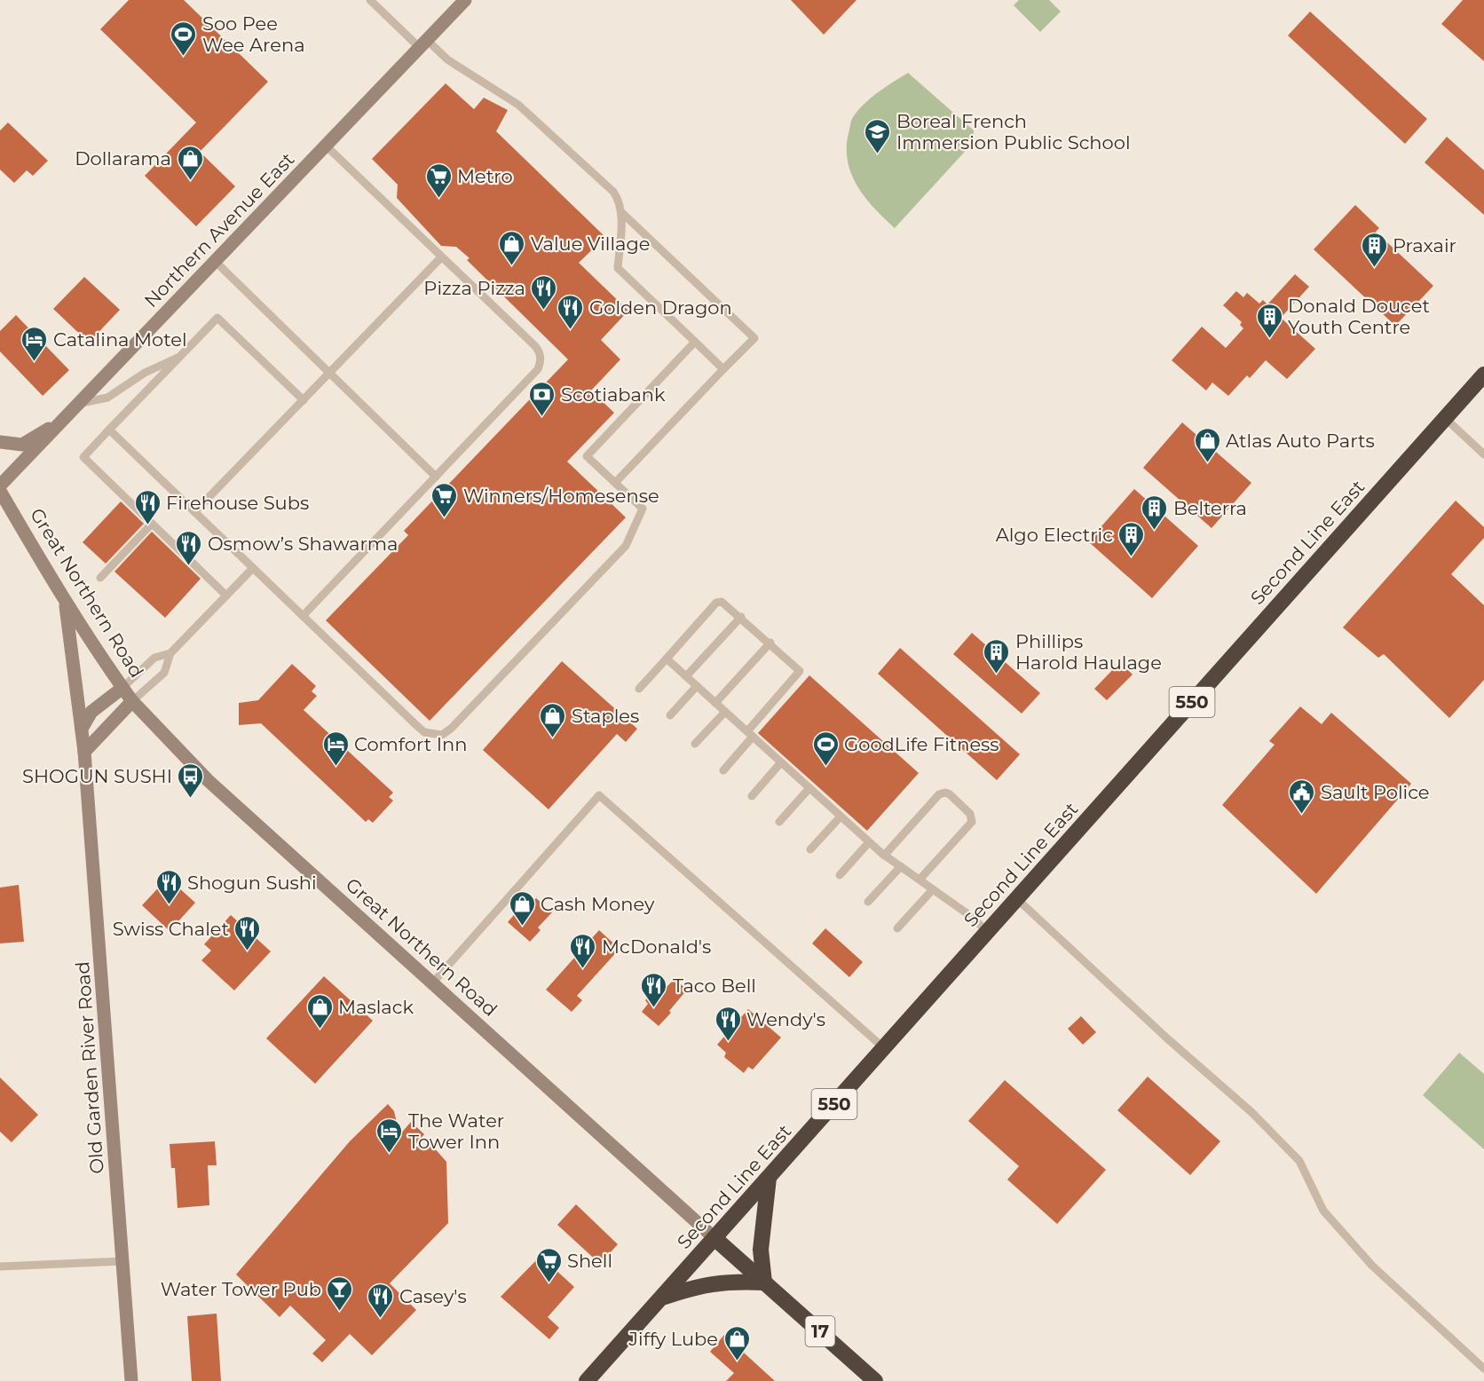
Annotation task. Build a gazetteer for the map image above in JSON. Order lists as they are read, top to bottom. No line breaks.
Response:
{"streets":{"highway":["Second Line East","Great Northern Road","550","17"],"main road":["Northern Avenue East","Old Garden River Road"]},"crossings":[["Second Line East","Great Northern Road"],["Great Northern Road","Old Garden River Road"]],"places":{"sports":["Soo Pee Wee Arena","GoodLife Fitness"],"school or university":["Boreal French Immersion Public School"],"shop":["Dollarama","Value Village","Atlas Auto Parts","Staples","Cash Money","Maslack","Jiffy Lube"],"supermarket":["Metro","Winners/Homesense","Shell"],"building":["Praxair","Donald Doucet Youth Centre","Belterra","Algo Electric","Phillips Harold Haulage"],"restaurant":["Pizza Pizza","Golden Dragon","Firehouse Subs","Osmow’s Shawarma","Shogun Sushi","Swiss Chalet","McDonald's","Taco Bell","Wendy's","Casey's"],"hotel":["Catalina Motel","Comfort Inn","The Water Tower Inn"],"bank":["Scotiabank"],"bus stop":["SHOGUN SUSHI"],"public building":["Sault Police"],"bar":["Water Tower Pub"]}}
